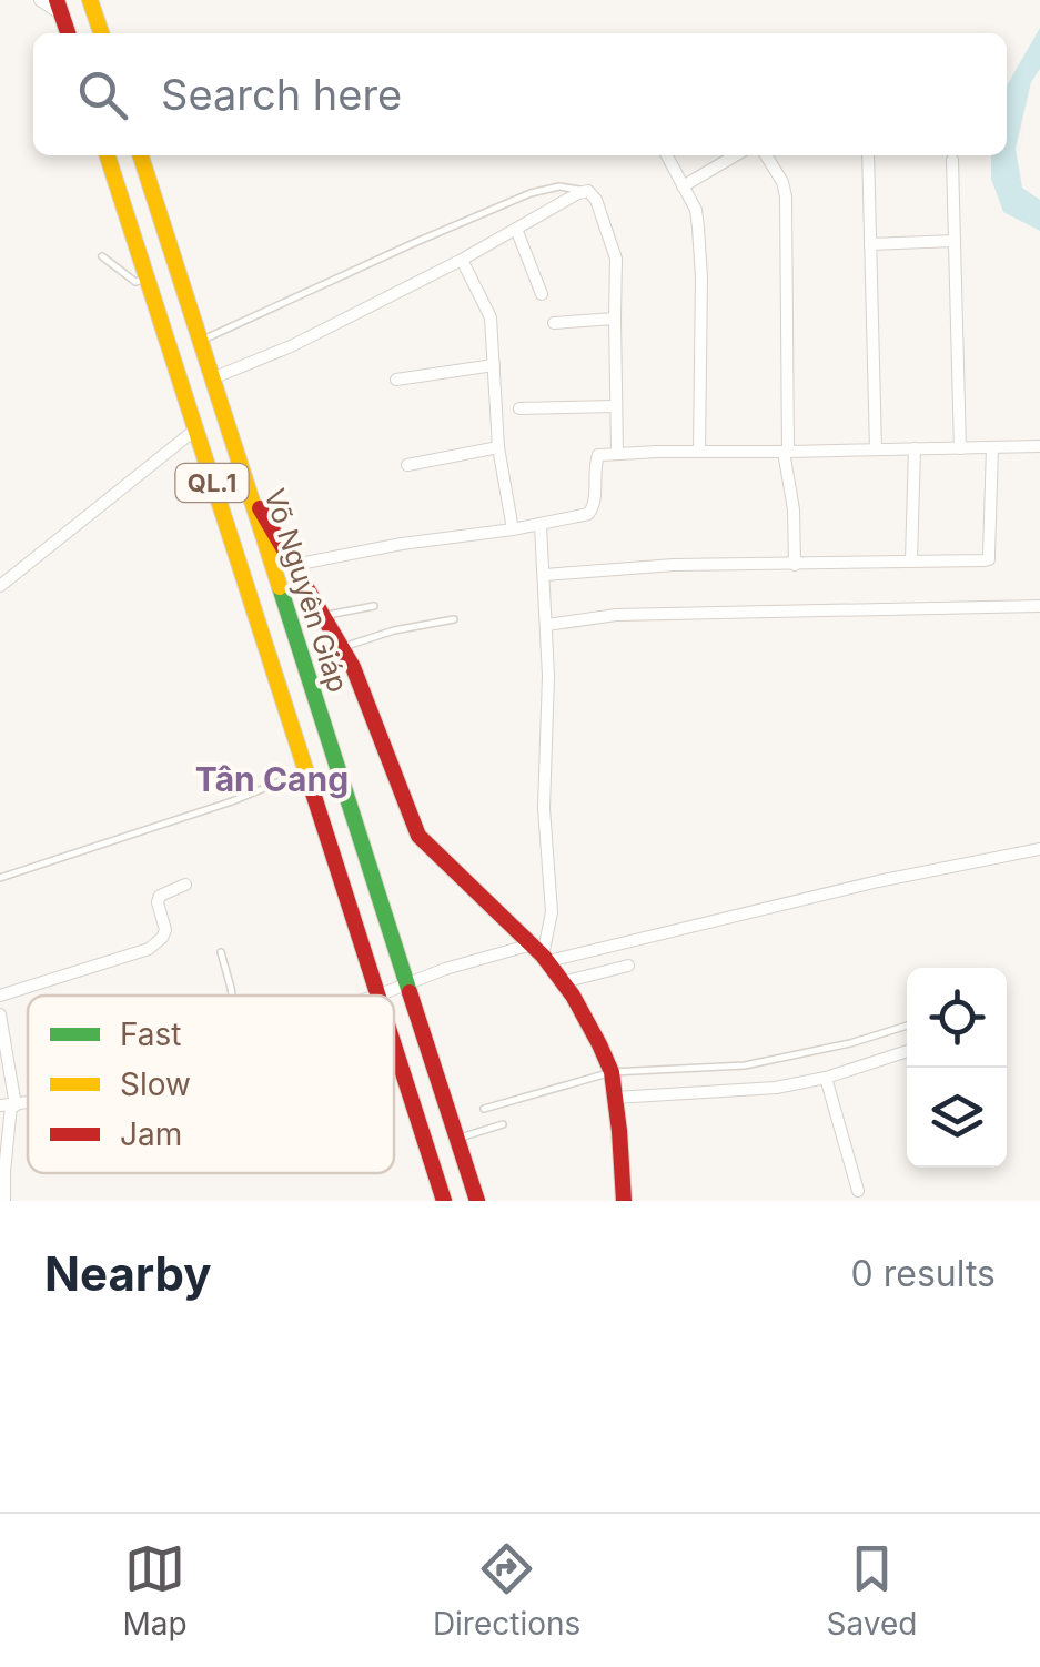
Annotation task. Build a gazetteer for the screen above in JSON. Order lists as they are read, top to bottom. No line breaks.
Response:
{"streets":{"main road":["QL.1","Võ Nguyên Giáp"]},"crossings":[["QL.1","Võ Nguyên Giáp"]],"districts":["Tân Cang"],"legend":["Fast","Slow","Jam"],"page":{"search":"Search here","heading":["Nearby","0 results"],"nav":["Map","Directions","Saved"]}}
